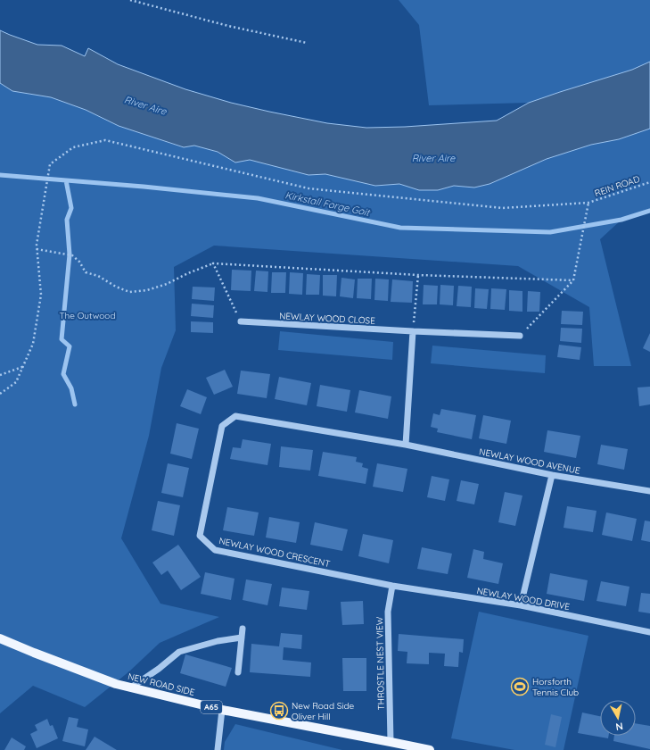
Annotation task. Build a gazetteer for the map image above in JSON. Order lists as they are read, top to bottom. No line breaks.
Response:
{"streets":{"main road":["NEW ROAD SIDE","A65"],"street":["NEWLAY WOOD CLOSE","NEWLAY WOOD AVENUE","NEWLAY WOOD CRESCENT","NEWLAY WOOD DRIVE","THROSTLE NEST VIEW"],"path":["REIN ROAD"]},"crossings":[["NEWLAY WOOD AVENUE","NEWLAY WOOD CRESCENT"],["NEWLAY WOOD CRESCENT","NEWLAY WOOD DRIVE"],["NEWLAY WOOD CRESCENT","THROSTLE NEST VIEW"],["NEWLAY WOOD DRIVE","THROSTLE NEST VIEW"],["THROSTLE NEST VIEW","NEW ROAD SIDE"]],"water":["River Aire","Kirkstall Forge Goit"],"parks":["The Outwood"],"places":{"sports":["Horsforth Tennis Club"],"bus stop":["New Road Side Oliver Hill"]},"north":"bottom"}
